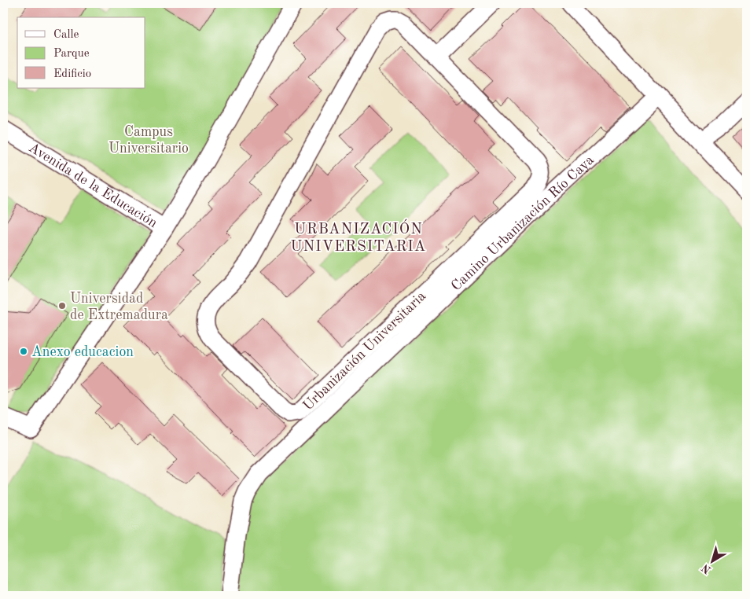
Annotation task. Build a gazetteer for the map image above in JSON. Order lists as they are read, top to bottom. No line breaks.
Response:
{"streets":{"street":["Avenida de la Educación","Camino Urbanización Río Caya","Urbanización Universitaria"]},"districts":["URBANIZACIÓN UNIVERSITARIA"],"parks":["Campus Universitario"],"places":["Universidad de Extremadura","Anexo educacion"],"legend":["Calle","Parque","Edificio"],"north":"bottom left"}
